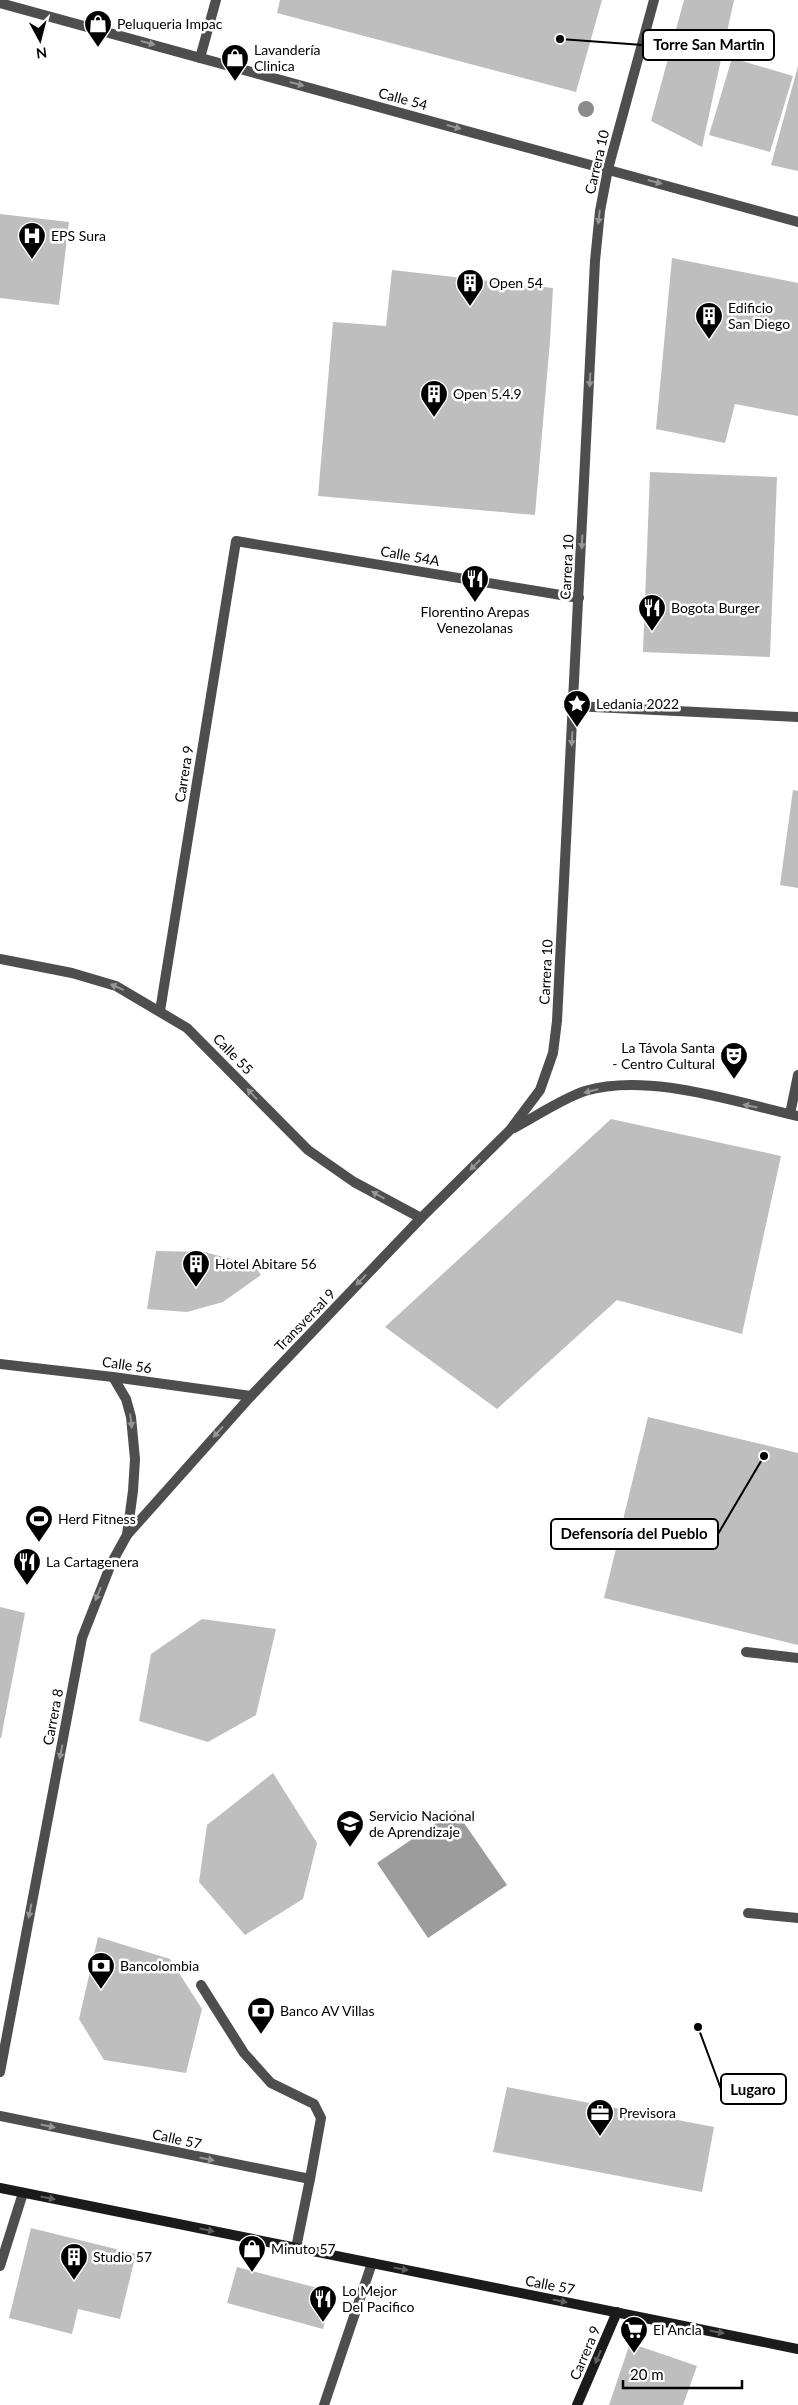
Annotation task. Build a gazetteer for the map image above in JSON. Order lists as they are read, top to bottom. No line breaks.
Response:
{"streets":{"main road":["Carrera 9","Calle 57"],"street":["Calle 54","Carrera 10","Calle 54A","Calle 55","Transversal 9","Calle 56","Carrera 8"]},"crossings":[["Calle 54","Carrera 10"],["Carrera 10","Calle 54A"],["Carrera 10","Transversal 9"],["Calle 54A","Carrera 9"],["Carrera 9","Calle 55"],["Carrera 9","Calle 57"],["Calle 55","Transversal 9"],["Transversal 9","Calle 56"],["Transversal 9","Carrera 8"],["Calle 56","Carrera 8"]],"one_way":["Calle 54","Carrera 10","Calle 55","Transversal 9","Carrera 8","Calle 57"],"places":{"other":["Torre San Martin","Defensoría del Pueblo","Lugaro"],"shop":["Peluqueria Impac","Lavandería Clinica","Minuto 57"],"hospital":["EPS Sura"],"building":["Open 54","Edificio San Diego","Open 5.4.9","Hotel Abitare 56","Studio 57"],"restaurant":["Florentino Arepas Venezolanas","Bogota Burger","La Cartagenera","Lo Mejor Del Pacifico"],"place":["Ledania 2022"],"theatre":["La Távola Santa - Centro Cultural"],"sports":["Herd Fitness"],"school or university":["Servicio Nacional de Aprendizaje"],"bank":["Bancolombia","Banco AV Villas"],"office":["Previsora"],"supermarket":["El Ancla"]},"scale_bar":"20 m","north":"bottom"}
